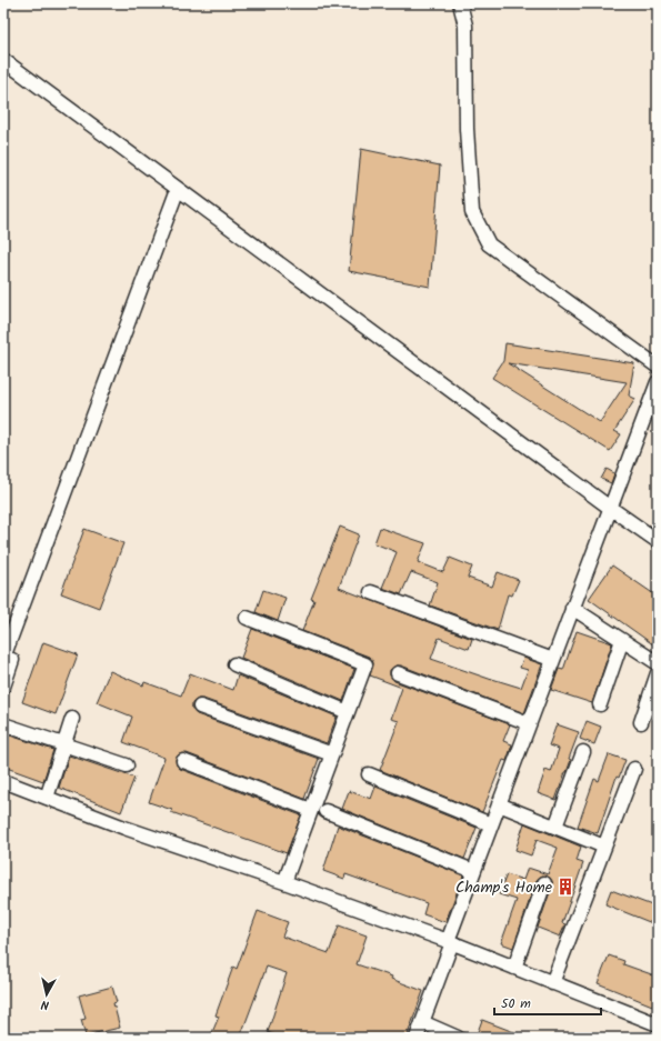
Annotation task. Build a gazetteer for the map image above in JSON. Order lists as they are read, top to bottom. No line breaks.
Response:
{"places":{"building":["Champ's Home"]},"scale_bar":"50 m","north":"bottom"}
